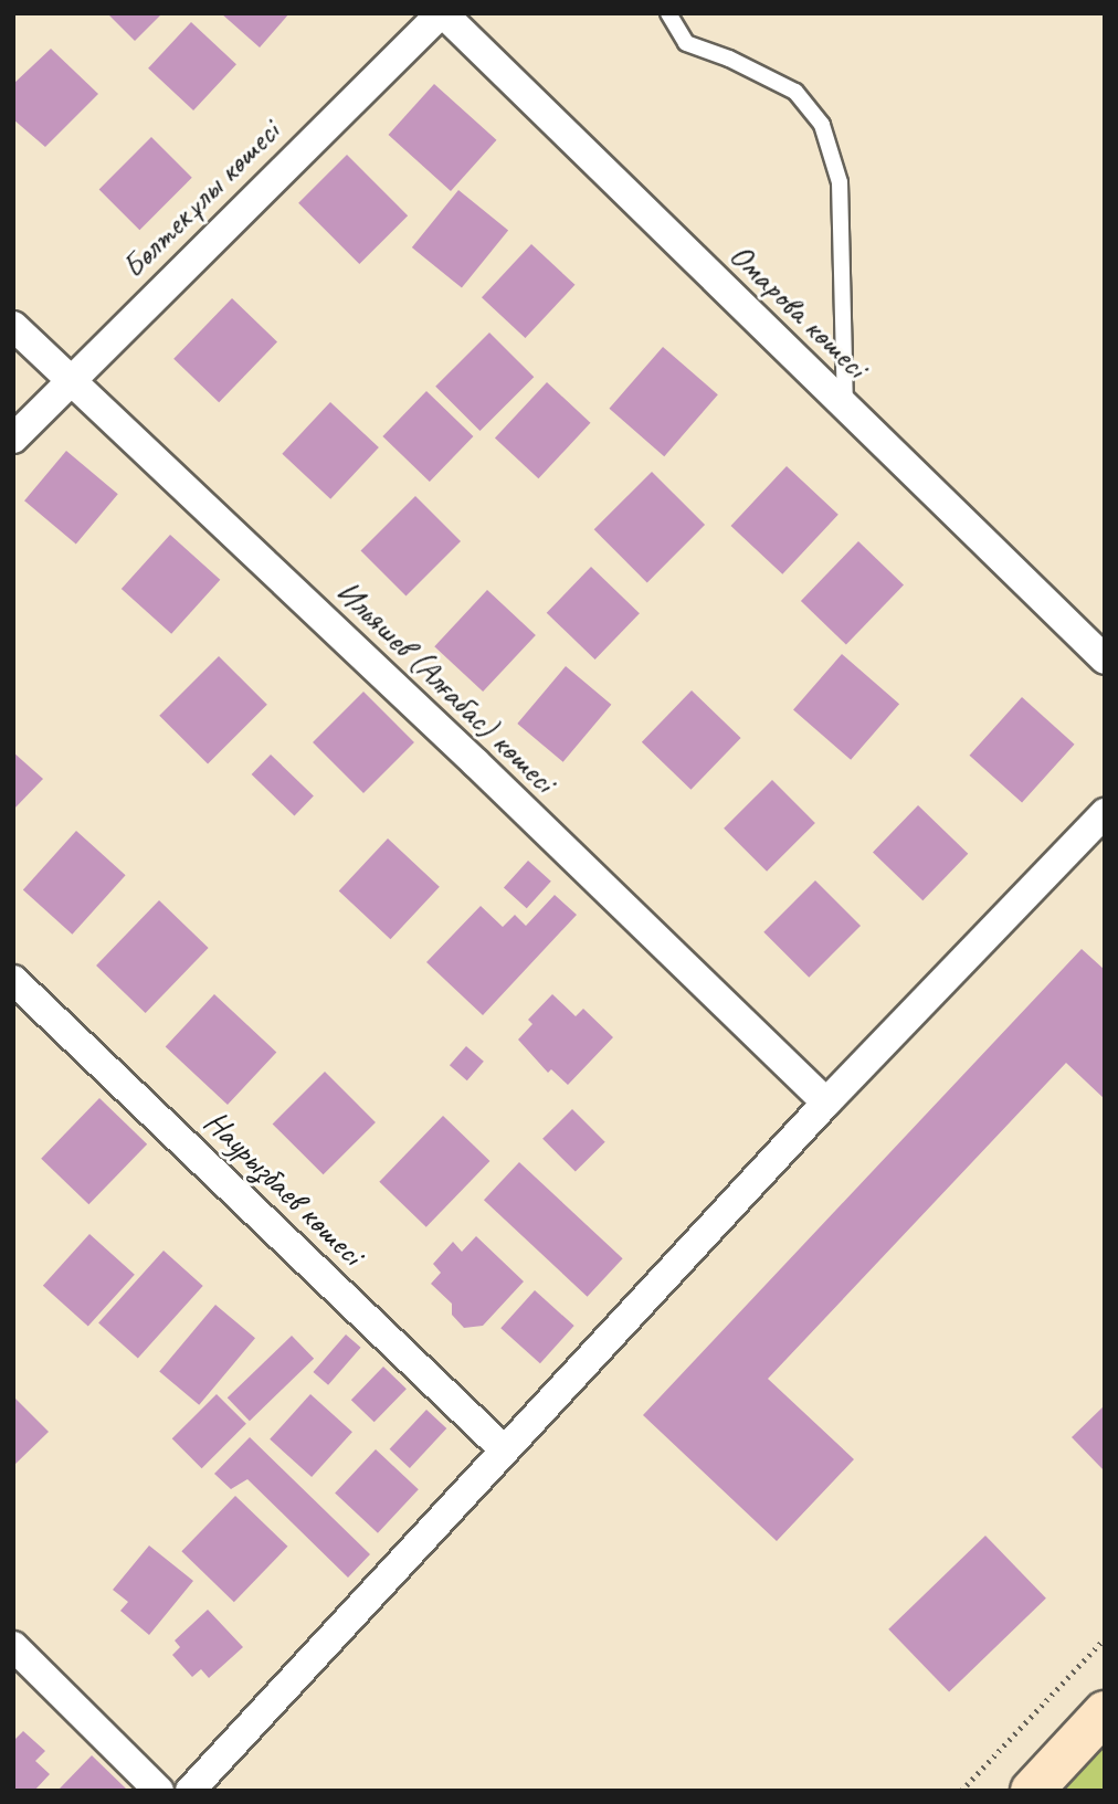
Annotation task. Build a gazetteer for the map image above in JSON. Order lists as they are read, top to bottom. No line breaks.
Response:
{"streets":{"street":["Бөлтекұлы көшесі","Омарова көшесі","Ильяшев (Алғабас) көшесі","Наурызбаев көшесі"]},"crossings":[["Бөлтекұлы көшесі","Омарова көшесі"],["Бөлтекұлы көшесі","Ильяшев (Алғабас) көшесі"]]}
